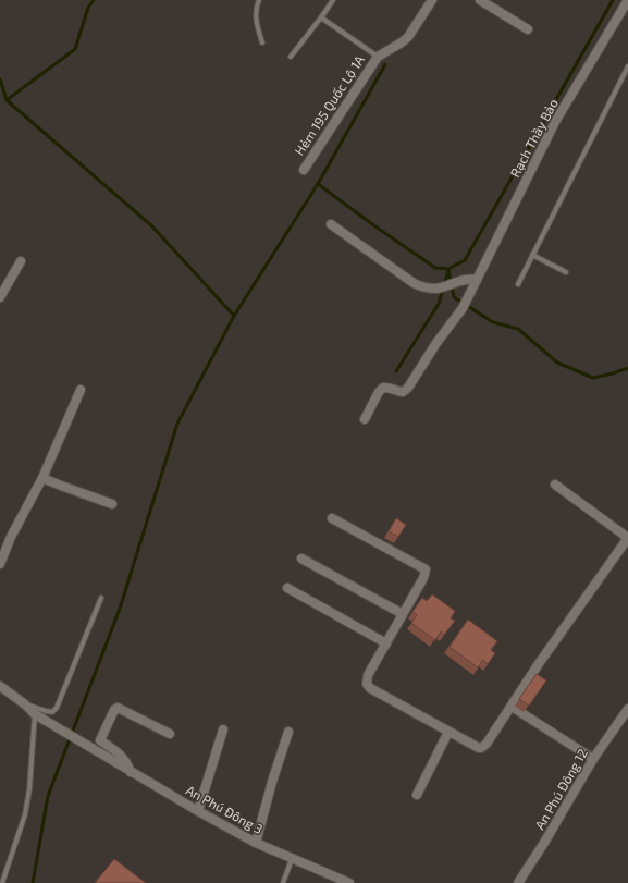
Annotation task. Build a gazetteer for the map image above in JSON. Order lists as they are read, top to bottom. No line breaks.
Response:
{"streets":{"street":["Hẻm 195 Quốc Lộ 1A","Rạch Thầy Bảo","An Phú Đông 12","An Phú Đông 3"]}}
